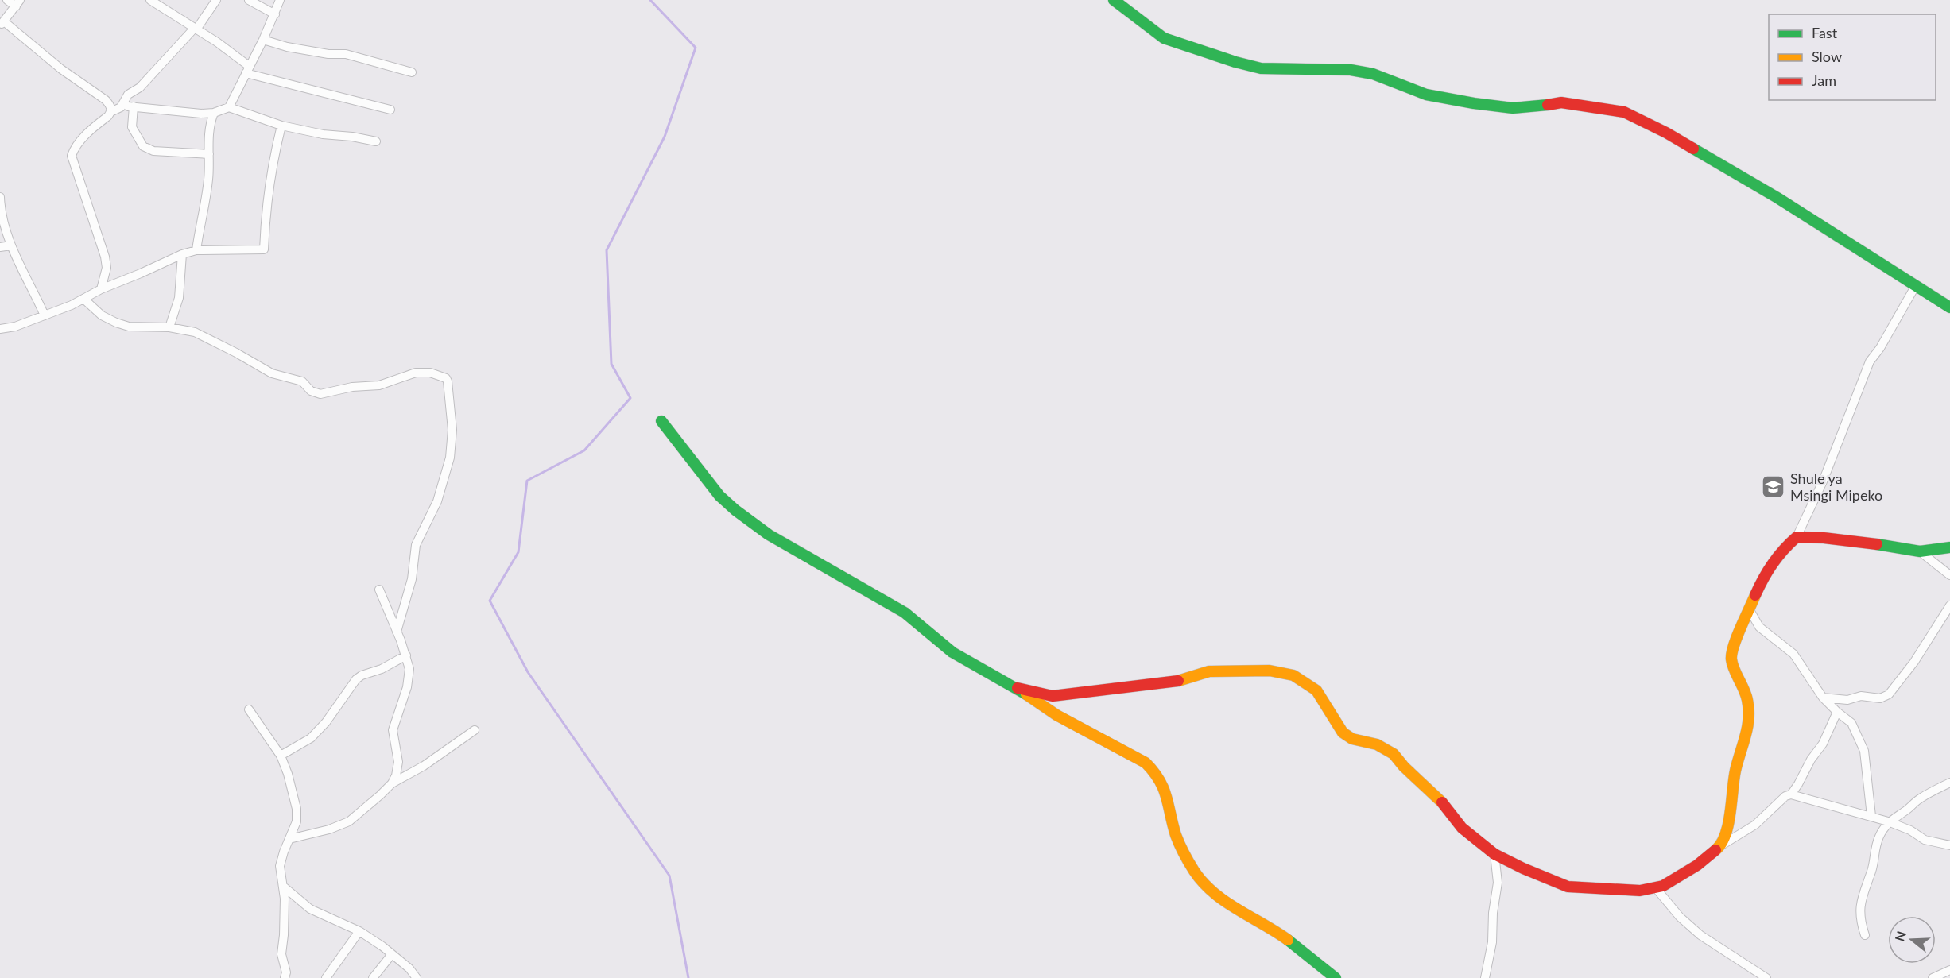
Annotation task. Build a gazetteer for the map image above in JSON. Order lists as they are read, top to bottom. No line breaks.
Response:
{"places":{"school or university":["Shule ya Msingi Mipeko"]},"legend":["Fast","Slow","Jam"],"north":"left"}
